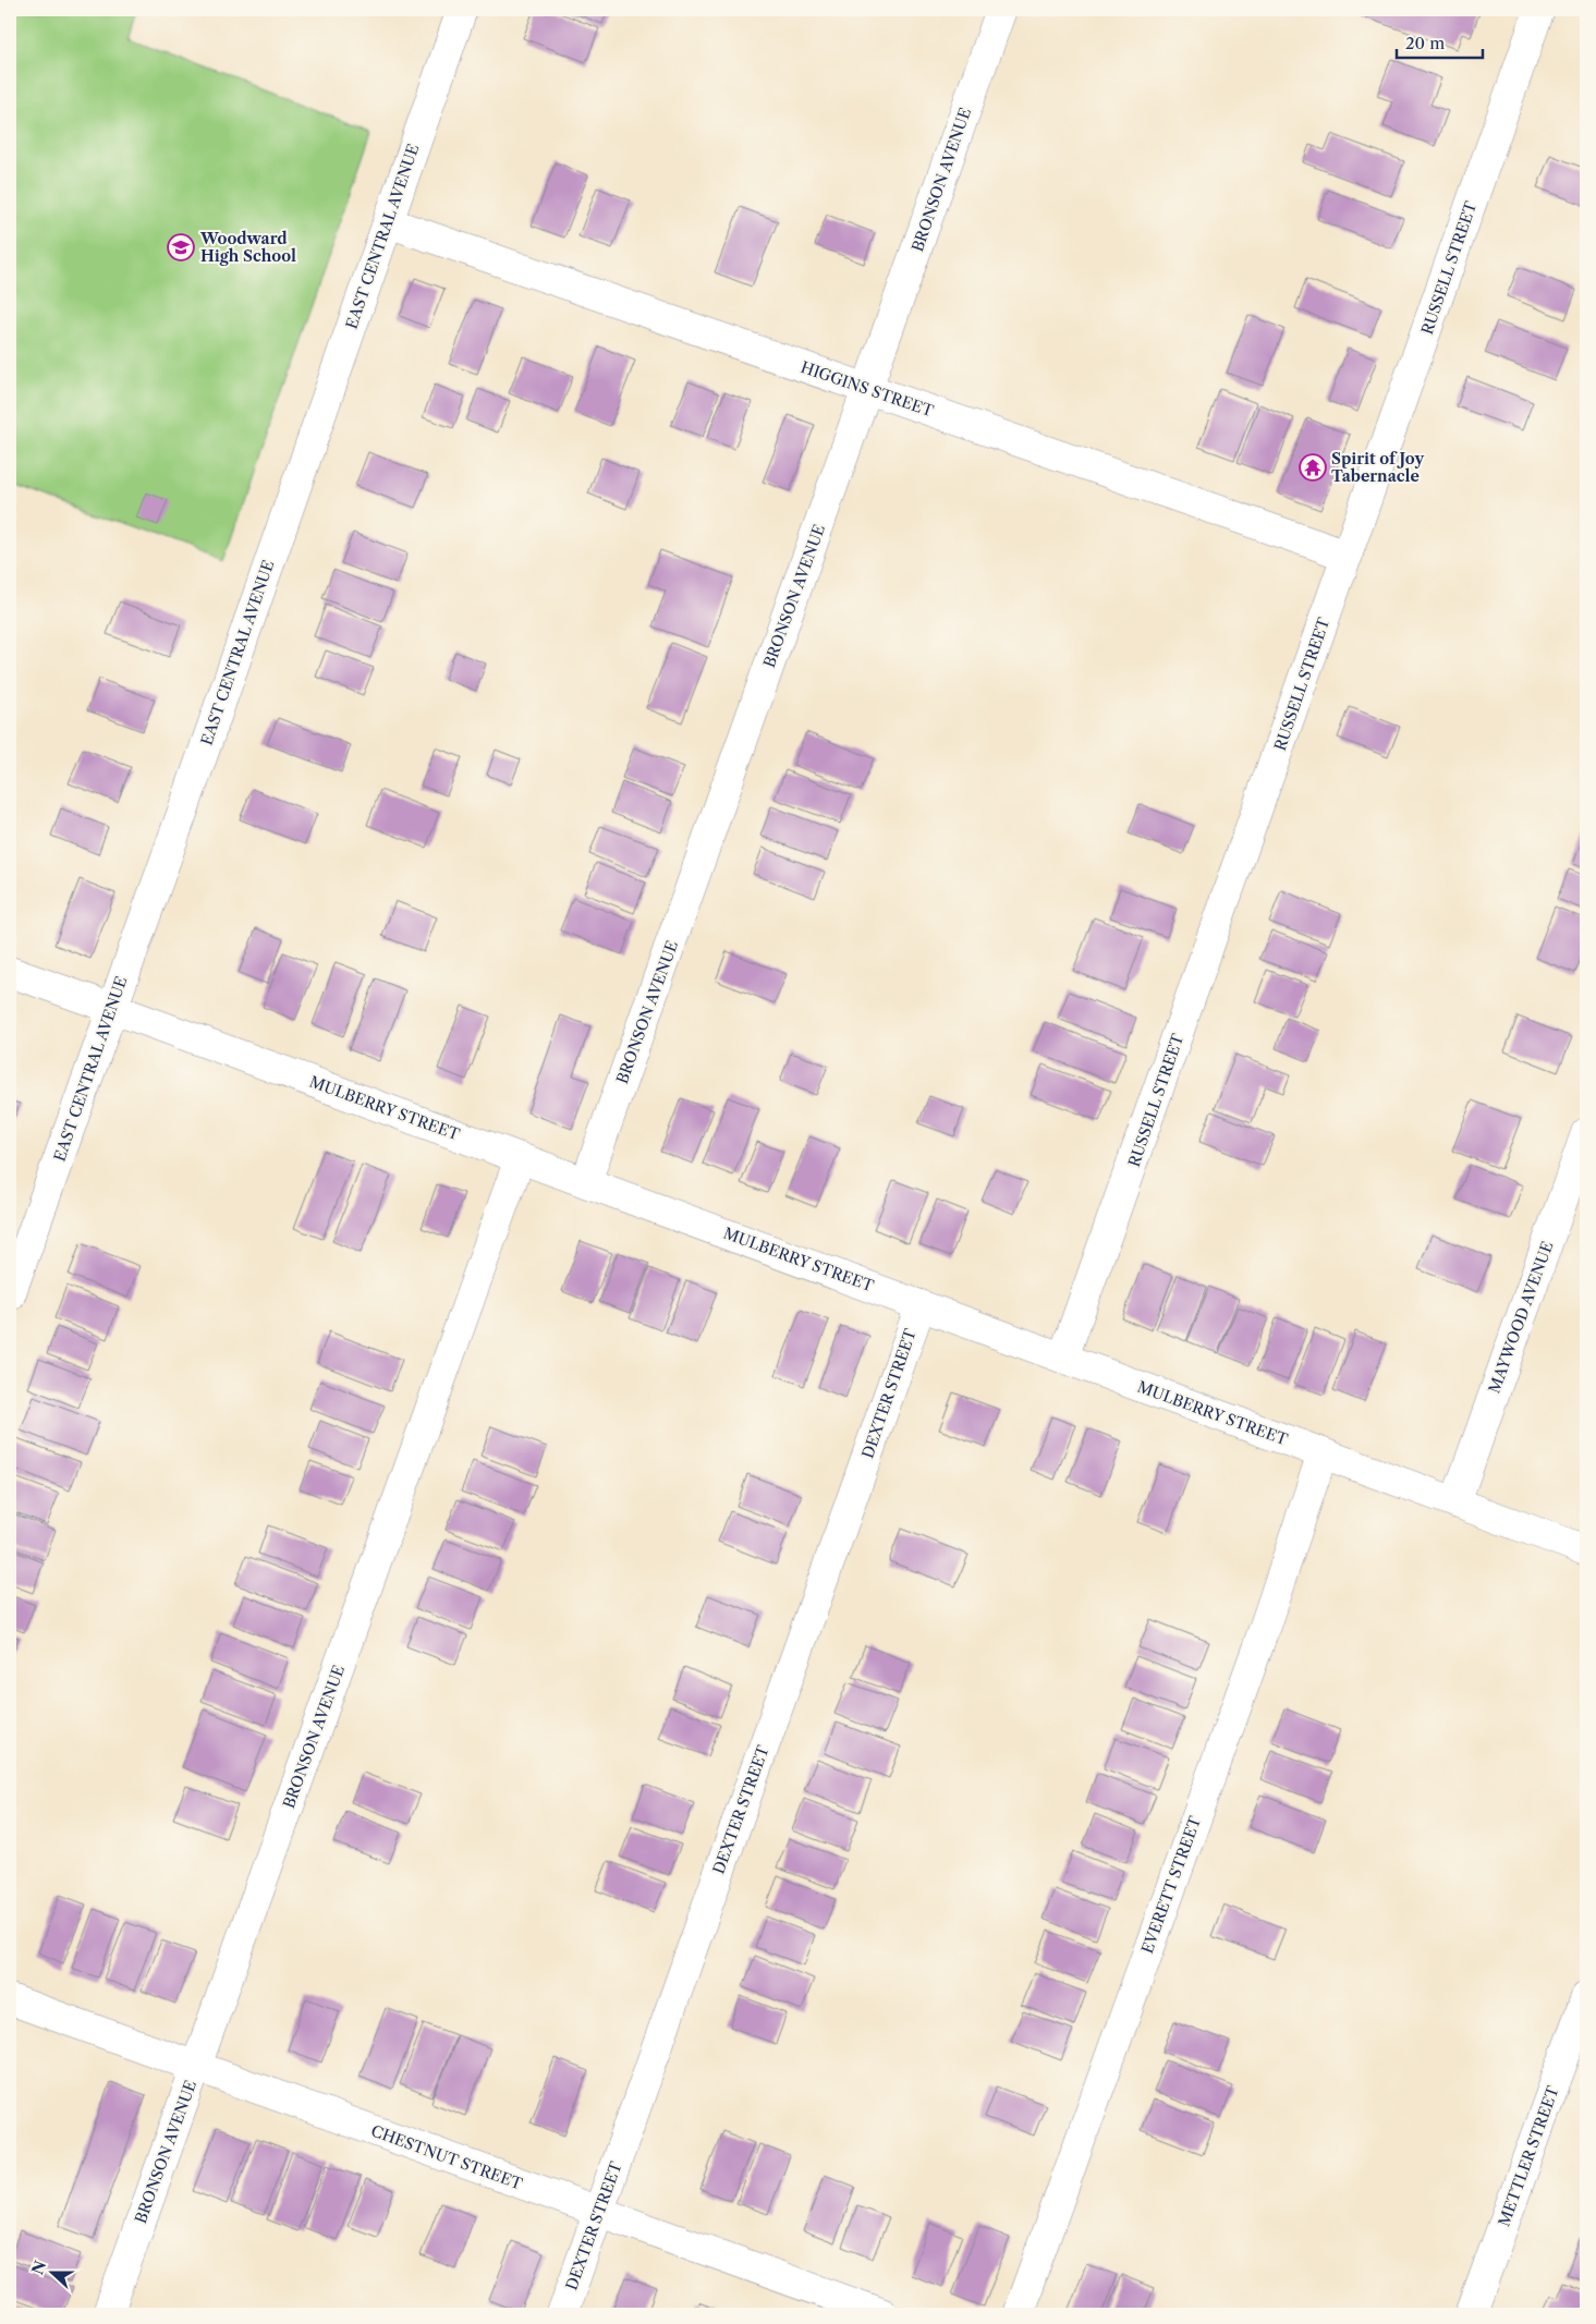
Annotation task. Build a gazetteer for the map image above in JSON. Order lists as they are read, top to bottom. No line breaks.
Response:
{"streets":{"street":["BRONSON AVENUE","EAST CENTRAL AVENUE","RUSSELL STREET","HIGGINS STREET","MULBERRY STREET","MAYWOOD AVENUE","DEXTER STREET","EVERETT STREET","METTLER STREET","CHESTNUT STREET"]},"crossings":[["BRONSON AVENUE","HIGGINS STREET"],["BRONSON AVENUE","MULBERRY STREET"],["BRONSON AVENUE","CHESTNUT STREET"],["EAST CENTRAL AVENUE","HIGGINS STREET"],["EAST CENTRAL AVENUE","MULBERRY STREET"],["RUSSELL STREET","HIGGINS STREET"],["RUSSELL STREET","MULBERRY STREET"],["MULBERRY STREET","MAYWOOD AVENUE"],["MULBERRY STREET","DEXTER STREET"],["MULBERRY STREET","EVERETT STREET"],["DEXTER STREET","CHESTNUT STREET"]],"places":{"school or university":["Woodward High School"],"temple":["Spirit of Joy Tabernacle"]},"scale_bar":"20 m","north":"left"}
